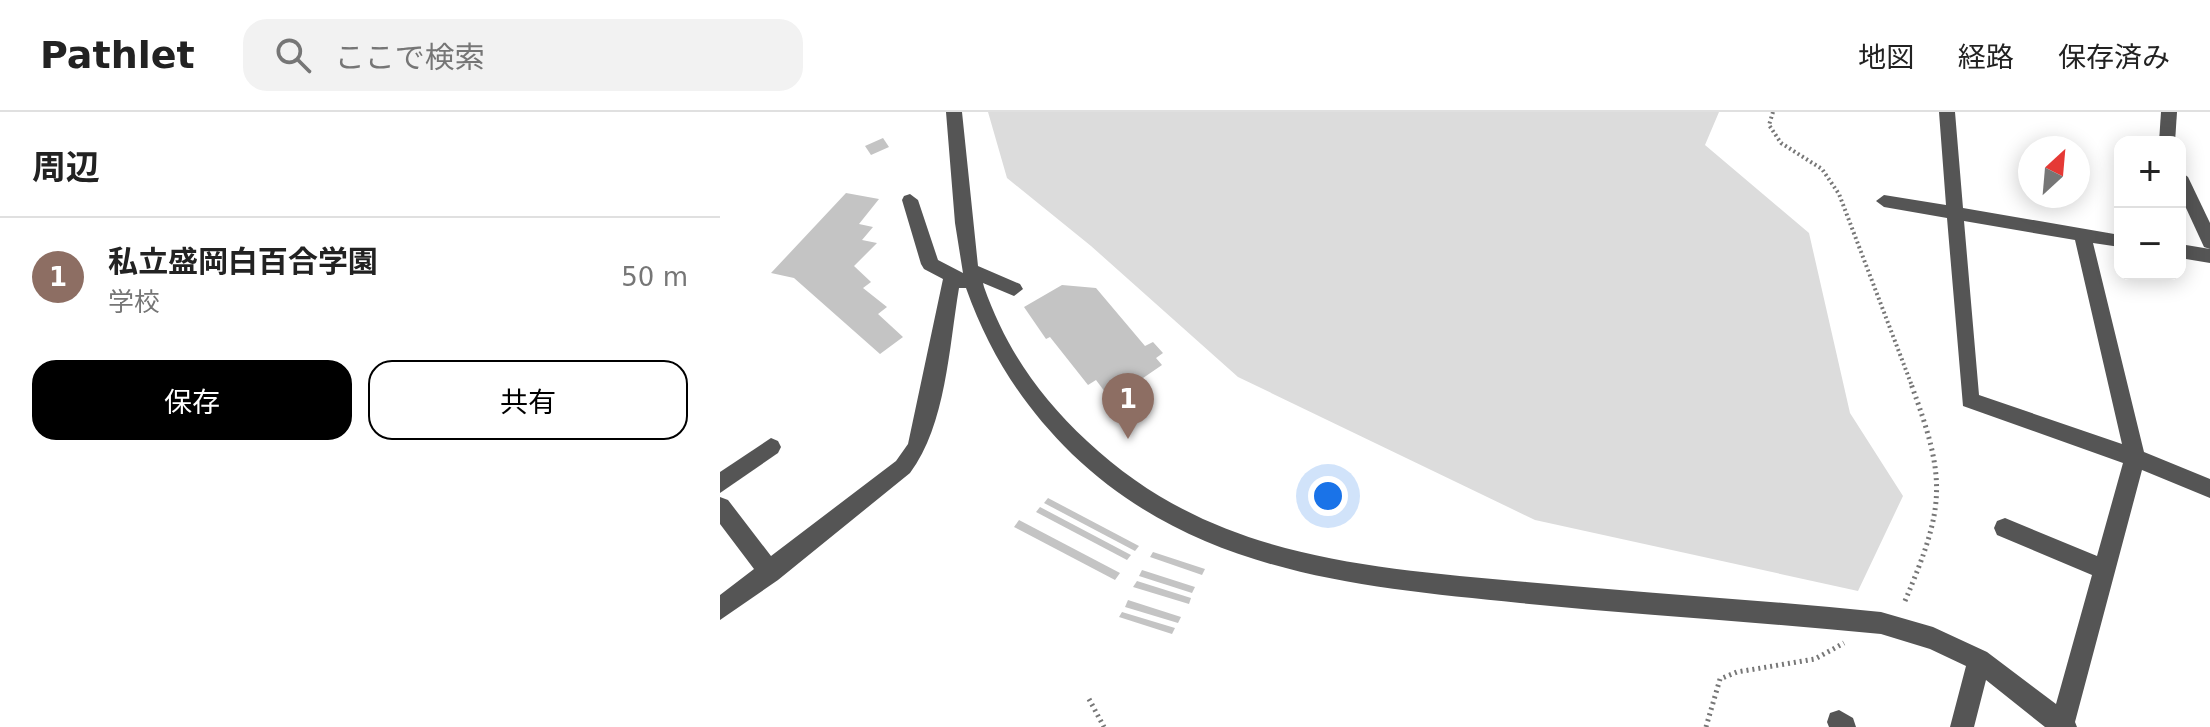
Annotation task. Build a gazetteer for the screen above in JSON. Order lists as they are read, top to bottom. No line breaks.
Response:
{"north":"top right","page":{"header":"Pathlet","search":"ここで検索","nav":["地図","経路","保存済み"],"heading":"周辺","map_buttons":["+","−"],"list":[{"mark":"1","name":"私立盛岡白百合学園","note":"学校","value":"50 m"}],"buttons":["保存","共有"],"pins":"1"}}
